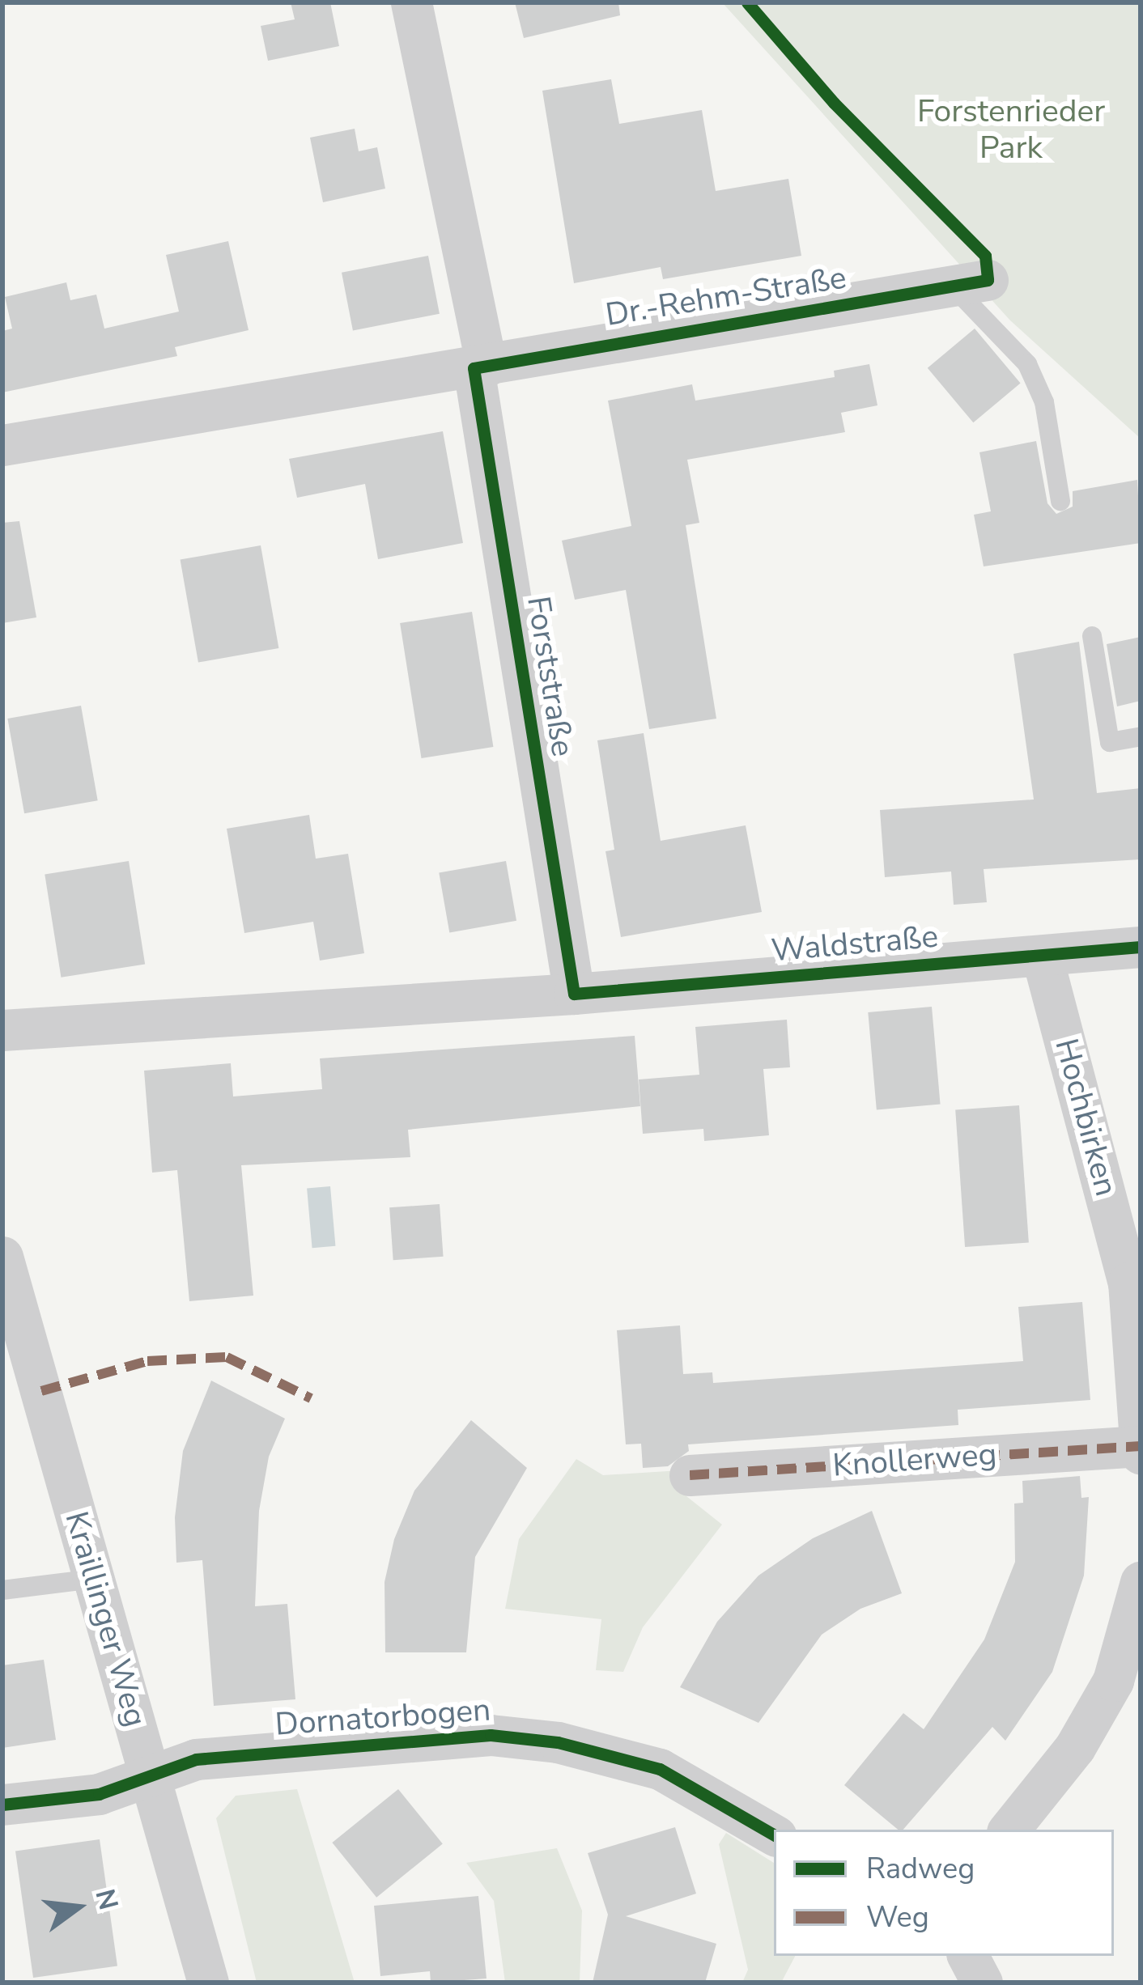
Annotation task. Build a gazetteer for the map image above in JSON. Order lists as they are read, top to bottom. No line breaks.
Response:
{"streets":{"street":["Dr.-Rehm-Straße","Forststraße","Waldstraße","Hochbirken","Knollerweg","Kraillinger Weg","Dornatorbogen"]},"crossings":[["Dr.-Rehm-Straße","Forststraße"],["Forststraße","Waldstraße"],["Waldstraße","Hochbirken"],["Hochbirken","Knollerweg"],["Kraillinger Weg","Dornatorbogen"]],"parks":["Forstenrieder Park"],"legend":["Radweg","Weg"],"north":"right"}
